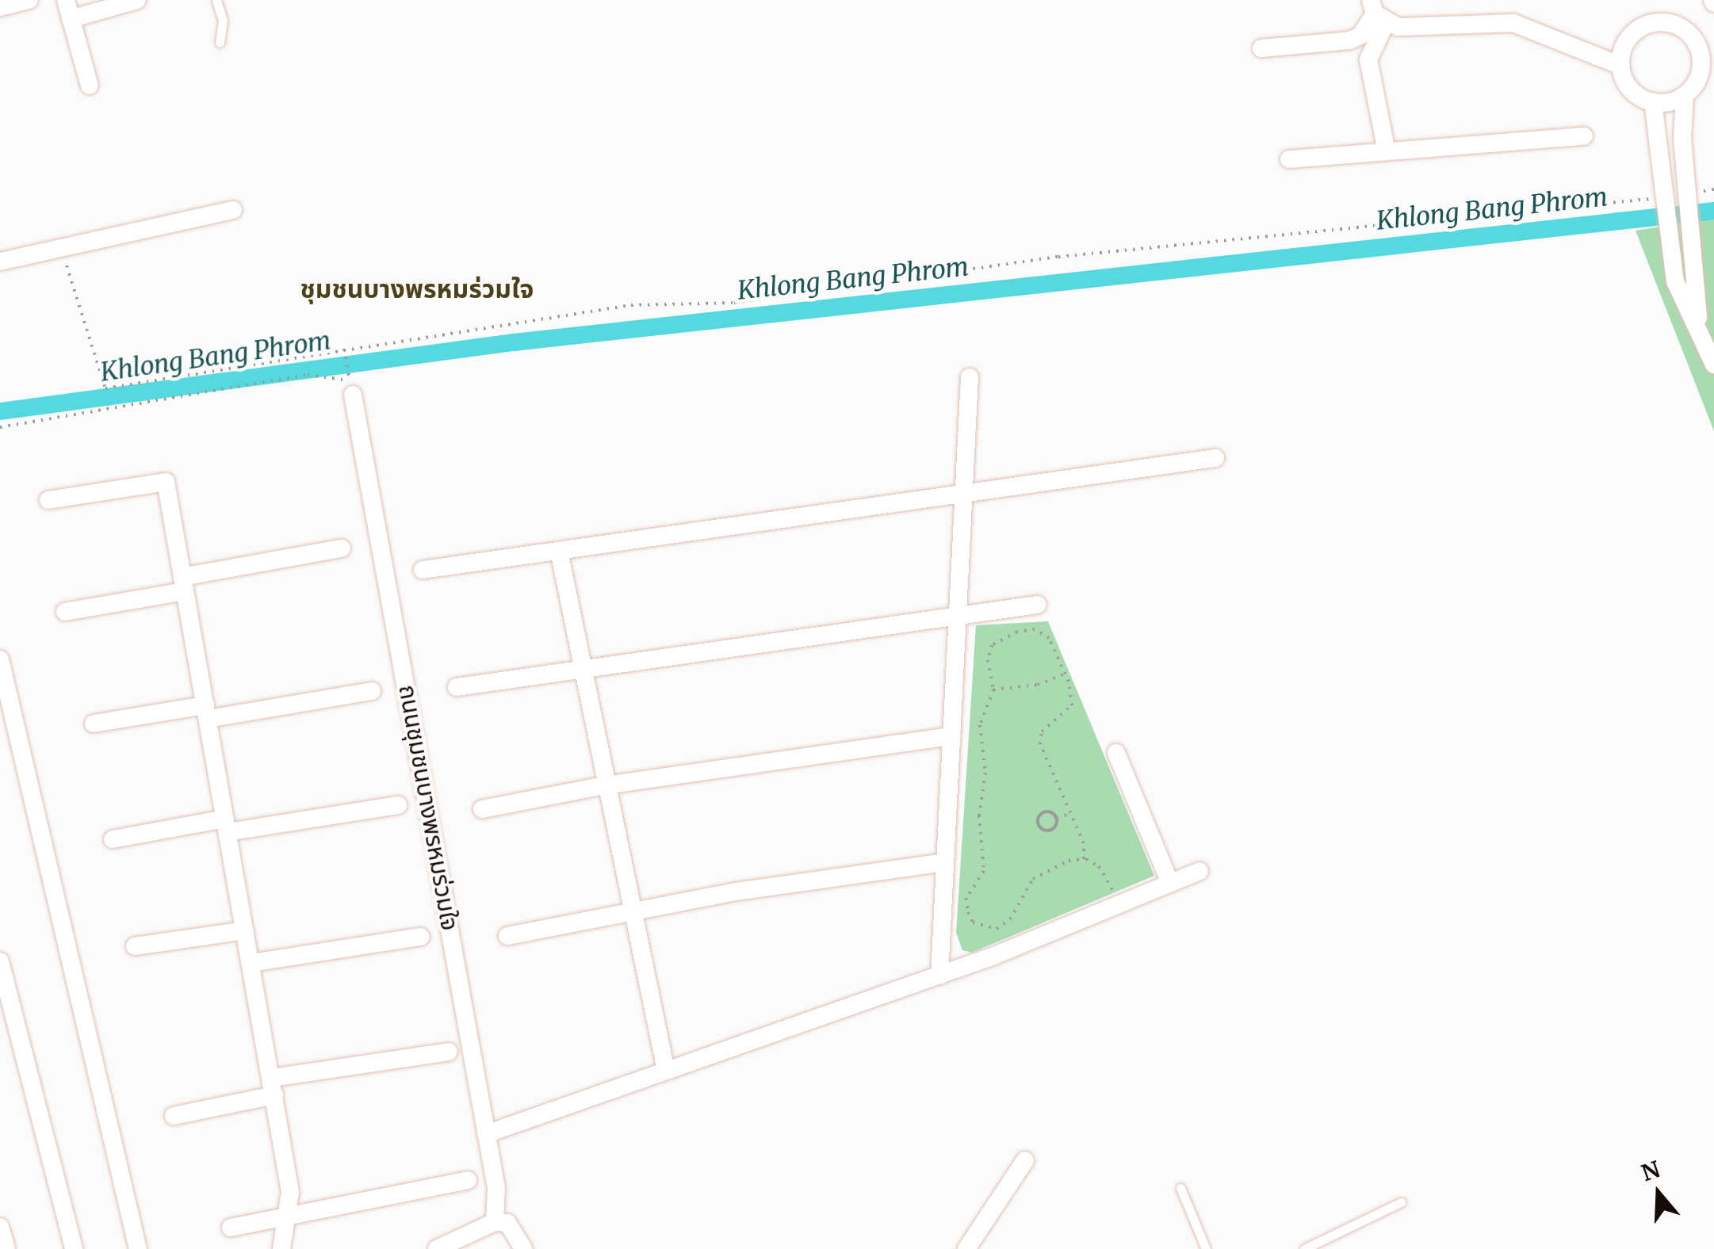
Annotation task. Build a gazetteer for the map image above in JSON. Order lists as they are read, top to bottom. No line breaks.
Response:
{"streets":{"street":["ถนนชุมชนบางพรหมร่วมใจ"]},"districts":["ชุมชนบางพรหมร่วมใจ"],"water":["Khlong Bang Phrom"],"north":"top"}
